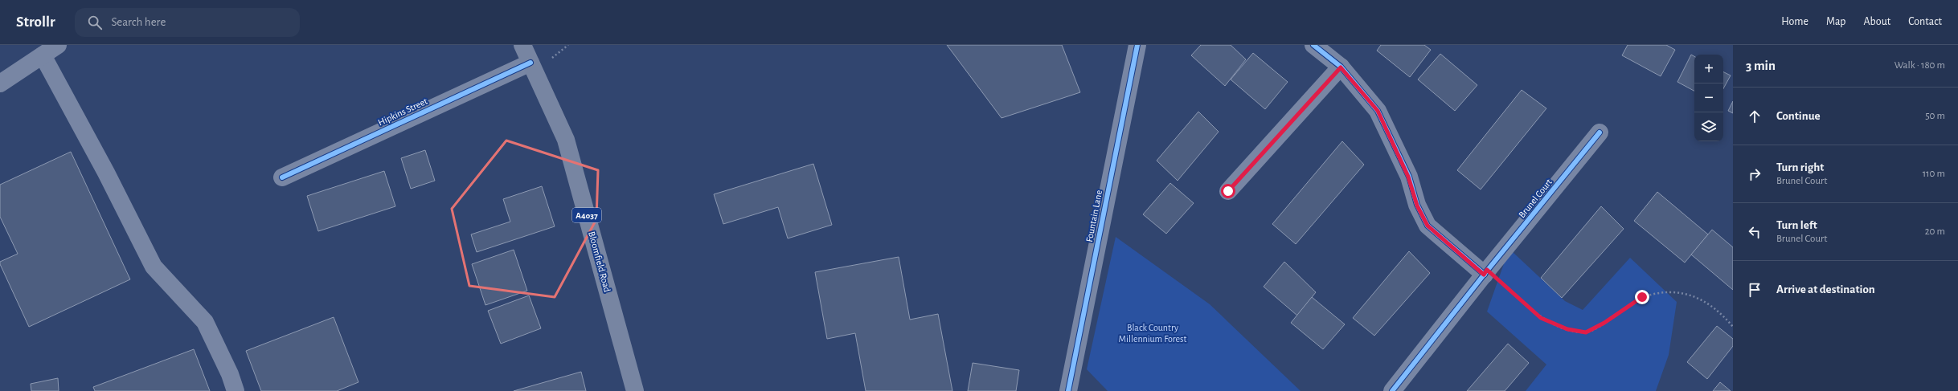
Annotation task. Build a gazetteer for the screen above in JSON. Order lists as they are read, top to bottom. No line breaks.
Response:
{"streets":{"main road":["A4037","Bloomfield Road"],"street":["Hipkins Street","Brunel Court","Fountain Lane"]},"crossings":[["Hipkins Street","Bloomfield Road"]],"parks":["Black Country Millennium Forest"],"page":{"header":"Strollr","search":"Search here","nav":["Home","Map","About","Contact"],"heading":["3 min","Walk · 180 m"],"map_buttons":["+","−"],"list":[["Continue","50 m"],["Turn right","Brunel Court","110 m"],["Turn left","Brunel Court","20 m"],"Arrive at destination"]}}
